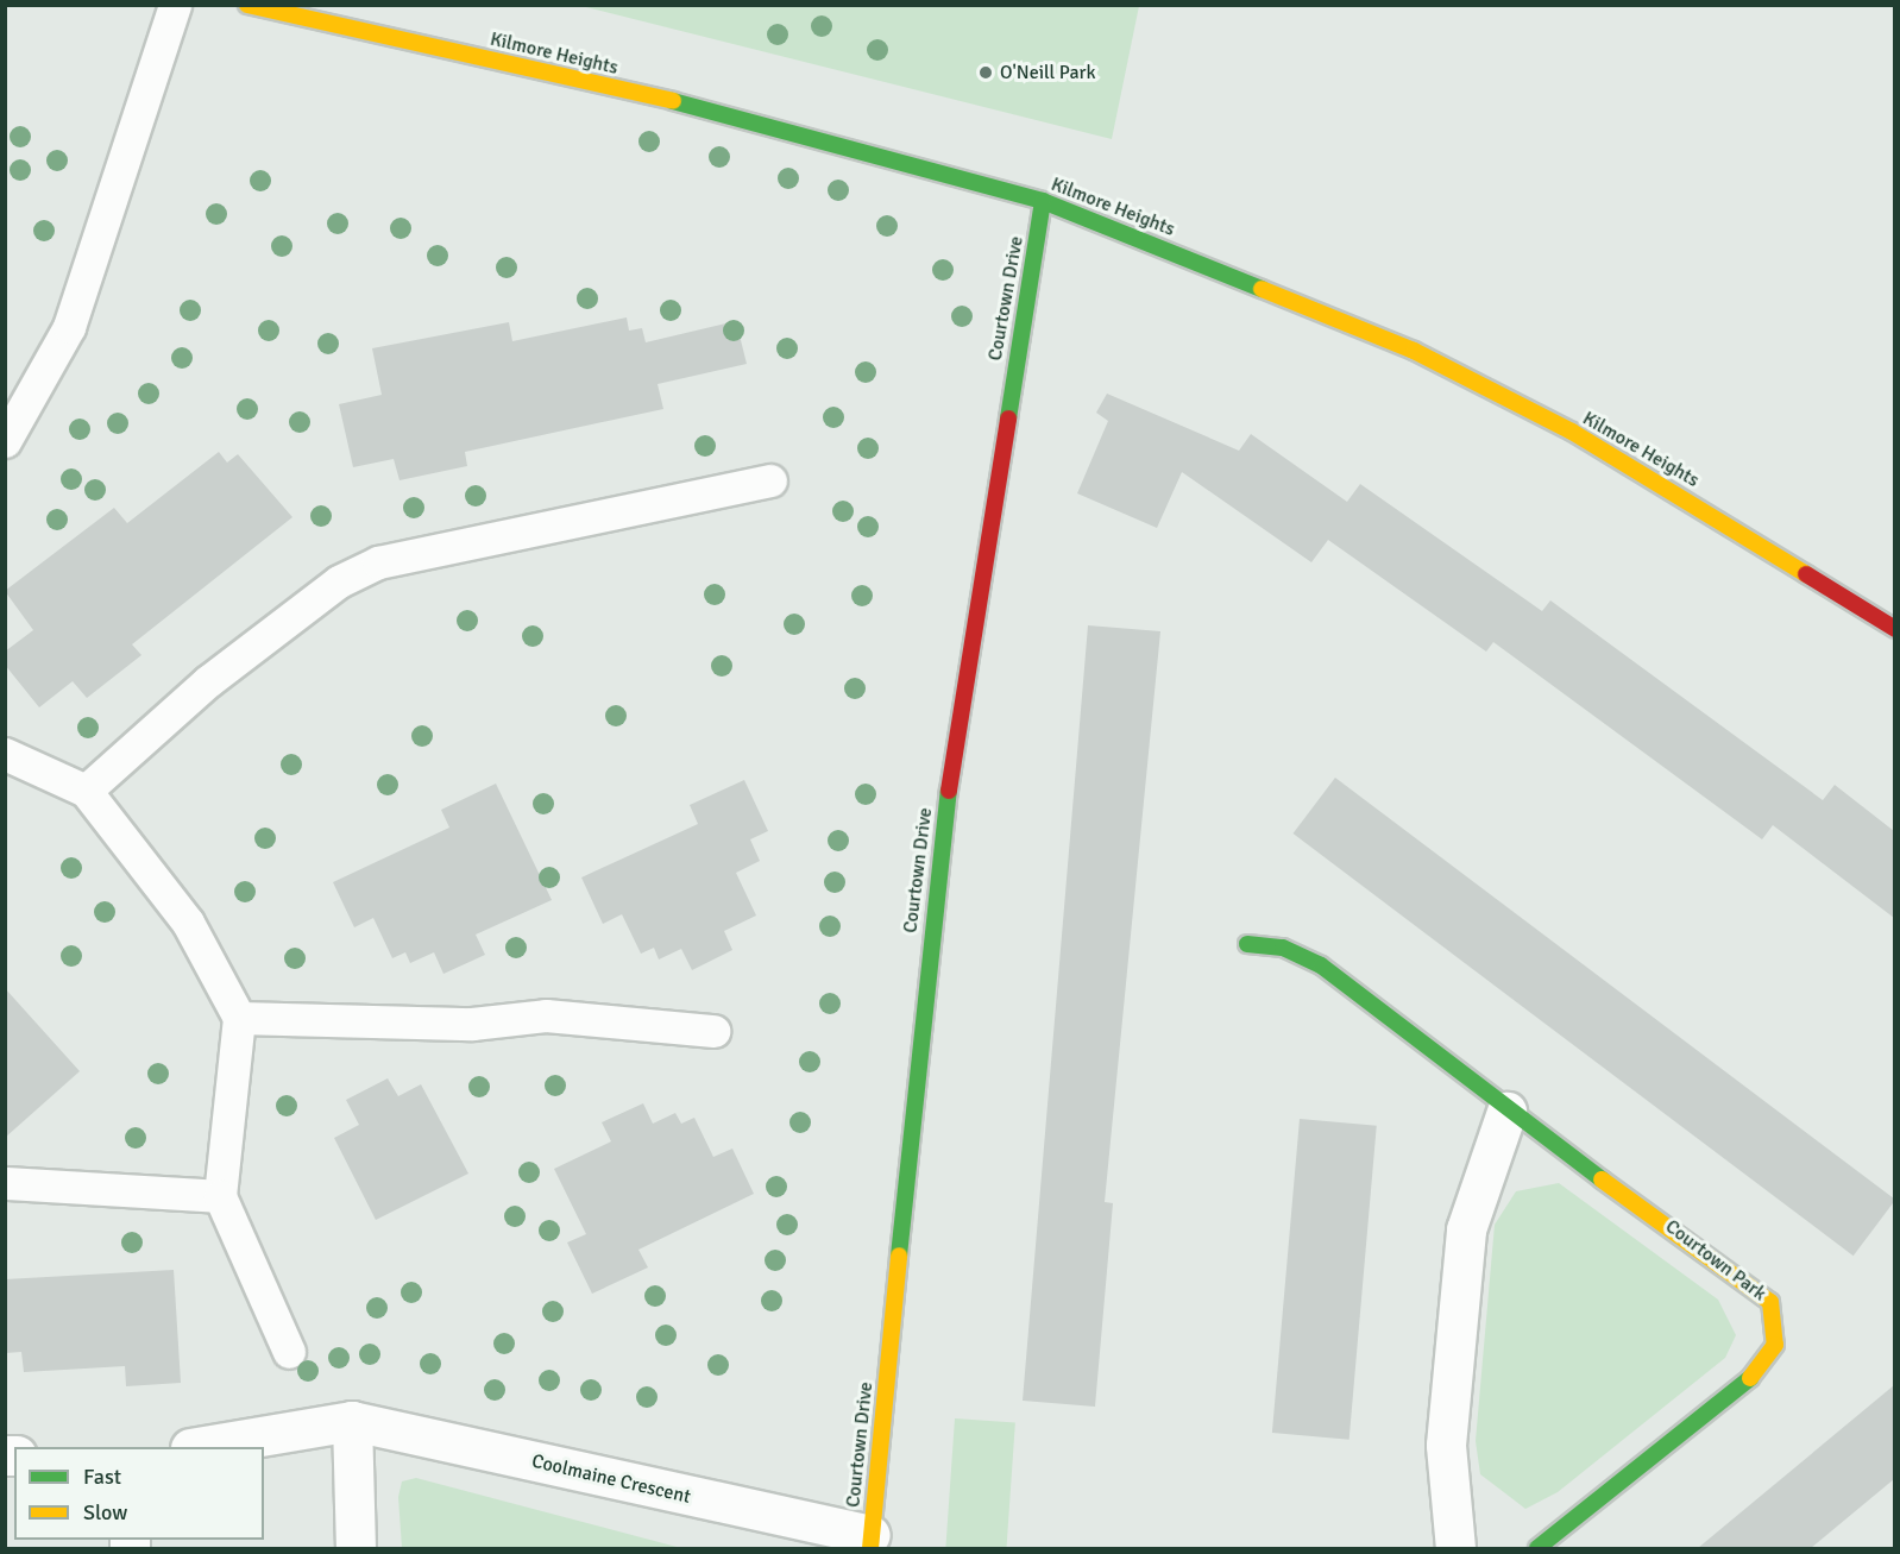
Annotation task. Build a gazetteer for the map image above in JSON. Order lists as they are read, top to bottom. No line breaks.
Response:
{"streets":{"street":["Kilmore Heights","Courtown Drive","Courtown Park","Coolmaine Crescent"]},"crossings":[["Kilmore Heights","Courtown Drive"],["Courtown Drive","Coolmaine Crescent"]],"places":["O'Neill Park"],"legend":["Fast","Slow"]}
